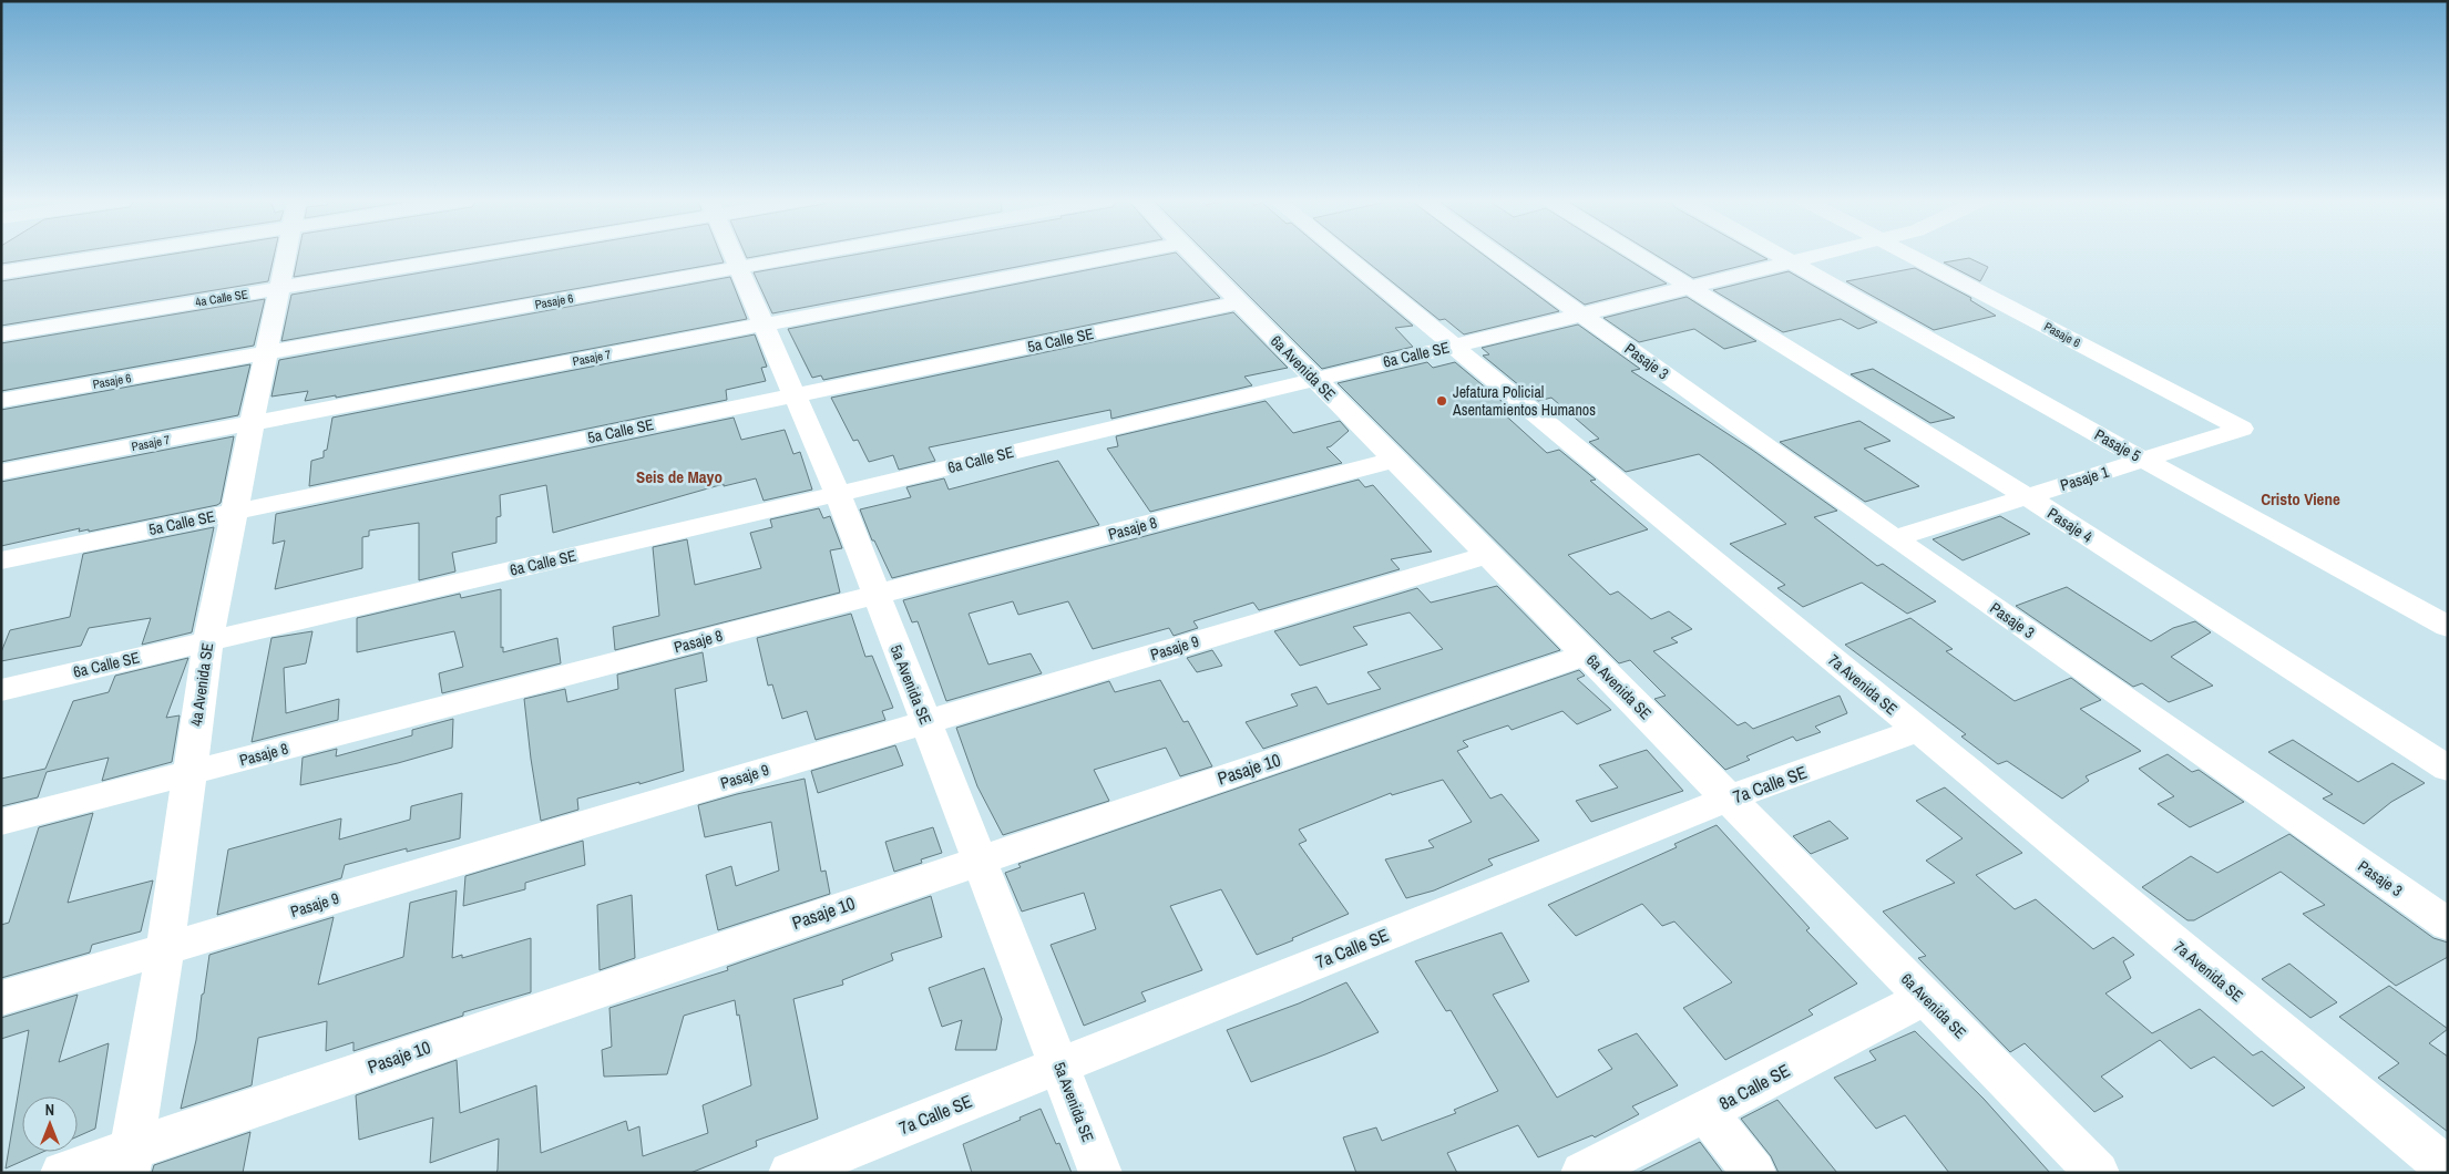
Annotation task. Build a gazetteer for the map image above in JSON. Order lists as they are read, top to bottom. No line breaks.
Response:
{"streets":{"street":["4a Calle SE","Pasaje 6","5a Calle SE","6a Calle SE","Pasaje 7","Pasaje 3","6a Avenida SE","Pasaje 5","Pasaje 1","Pasaje 4","Pasaje 8","Pasaje 9","4a Avenida SE","5a Avenida SE","7a Avenida SE","Pasaje 10","7a Calle SE","8a Calle SE"]},"crossings":[["4a Calle SE","4a Avenida SE"],["Pasaje 6","Pasaje 1"],["Pasaje 6","4a Avenida SE"],["Pasaje 6","5a Avenida SE"],["5a Calle SE","6a Avenida SE"],["5a Calle SE","4a Avenida SE"],["5a Calle SE","5a Avenida SE"],["6a Calle SE","Pasaje 3"],["6a Calle SE","6a Avenida SE"],["6a Calle SE","Pasaje 5"],["6a Calle SE","Pasaje 4"],["6a Calle SE","4a Avenida SE"],["6a Calle SE","5a Avenida SE"],["6a Calle SE","7a Avenida SE"],["Pasaje 7","4a Avenida SE"],["Pasaje 7","5a Avenida SE"],["Pasaje 3","Pasaje 1"],["6a Avenida SE","Pasaje 8"],["6a Avenida SE","Pasaje 9"],["6a Avenida SE","Pasaje 10"],["6a Avenida SE","7a Calle SE"],["6a Avenida SE","8a Calle SE"],["Pasaje 5","Pasaje 1"],["Pasaje 1","Pasaje 4"],["Pasaje 8","4a Avenida SE"],["Pasaje 8","5a Avenida SE"],["Pasaje 9","4a Avenida SE"],["Pasaje 9","5a Avenida SE"],["4a Avenida SE","Pasaje 10"],["5a Avenida SE","Pasaje 10"],["5a Avenida SE","7a Calle SE"],["7a Avenida SE","7a Calle SE"]],"districts":["Seis de Mayo","Cristo Viene"],"places":["Jefatura Policial Asentamientos Humanos"],"north":"top"}
